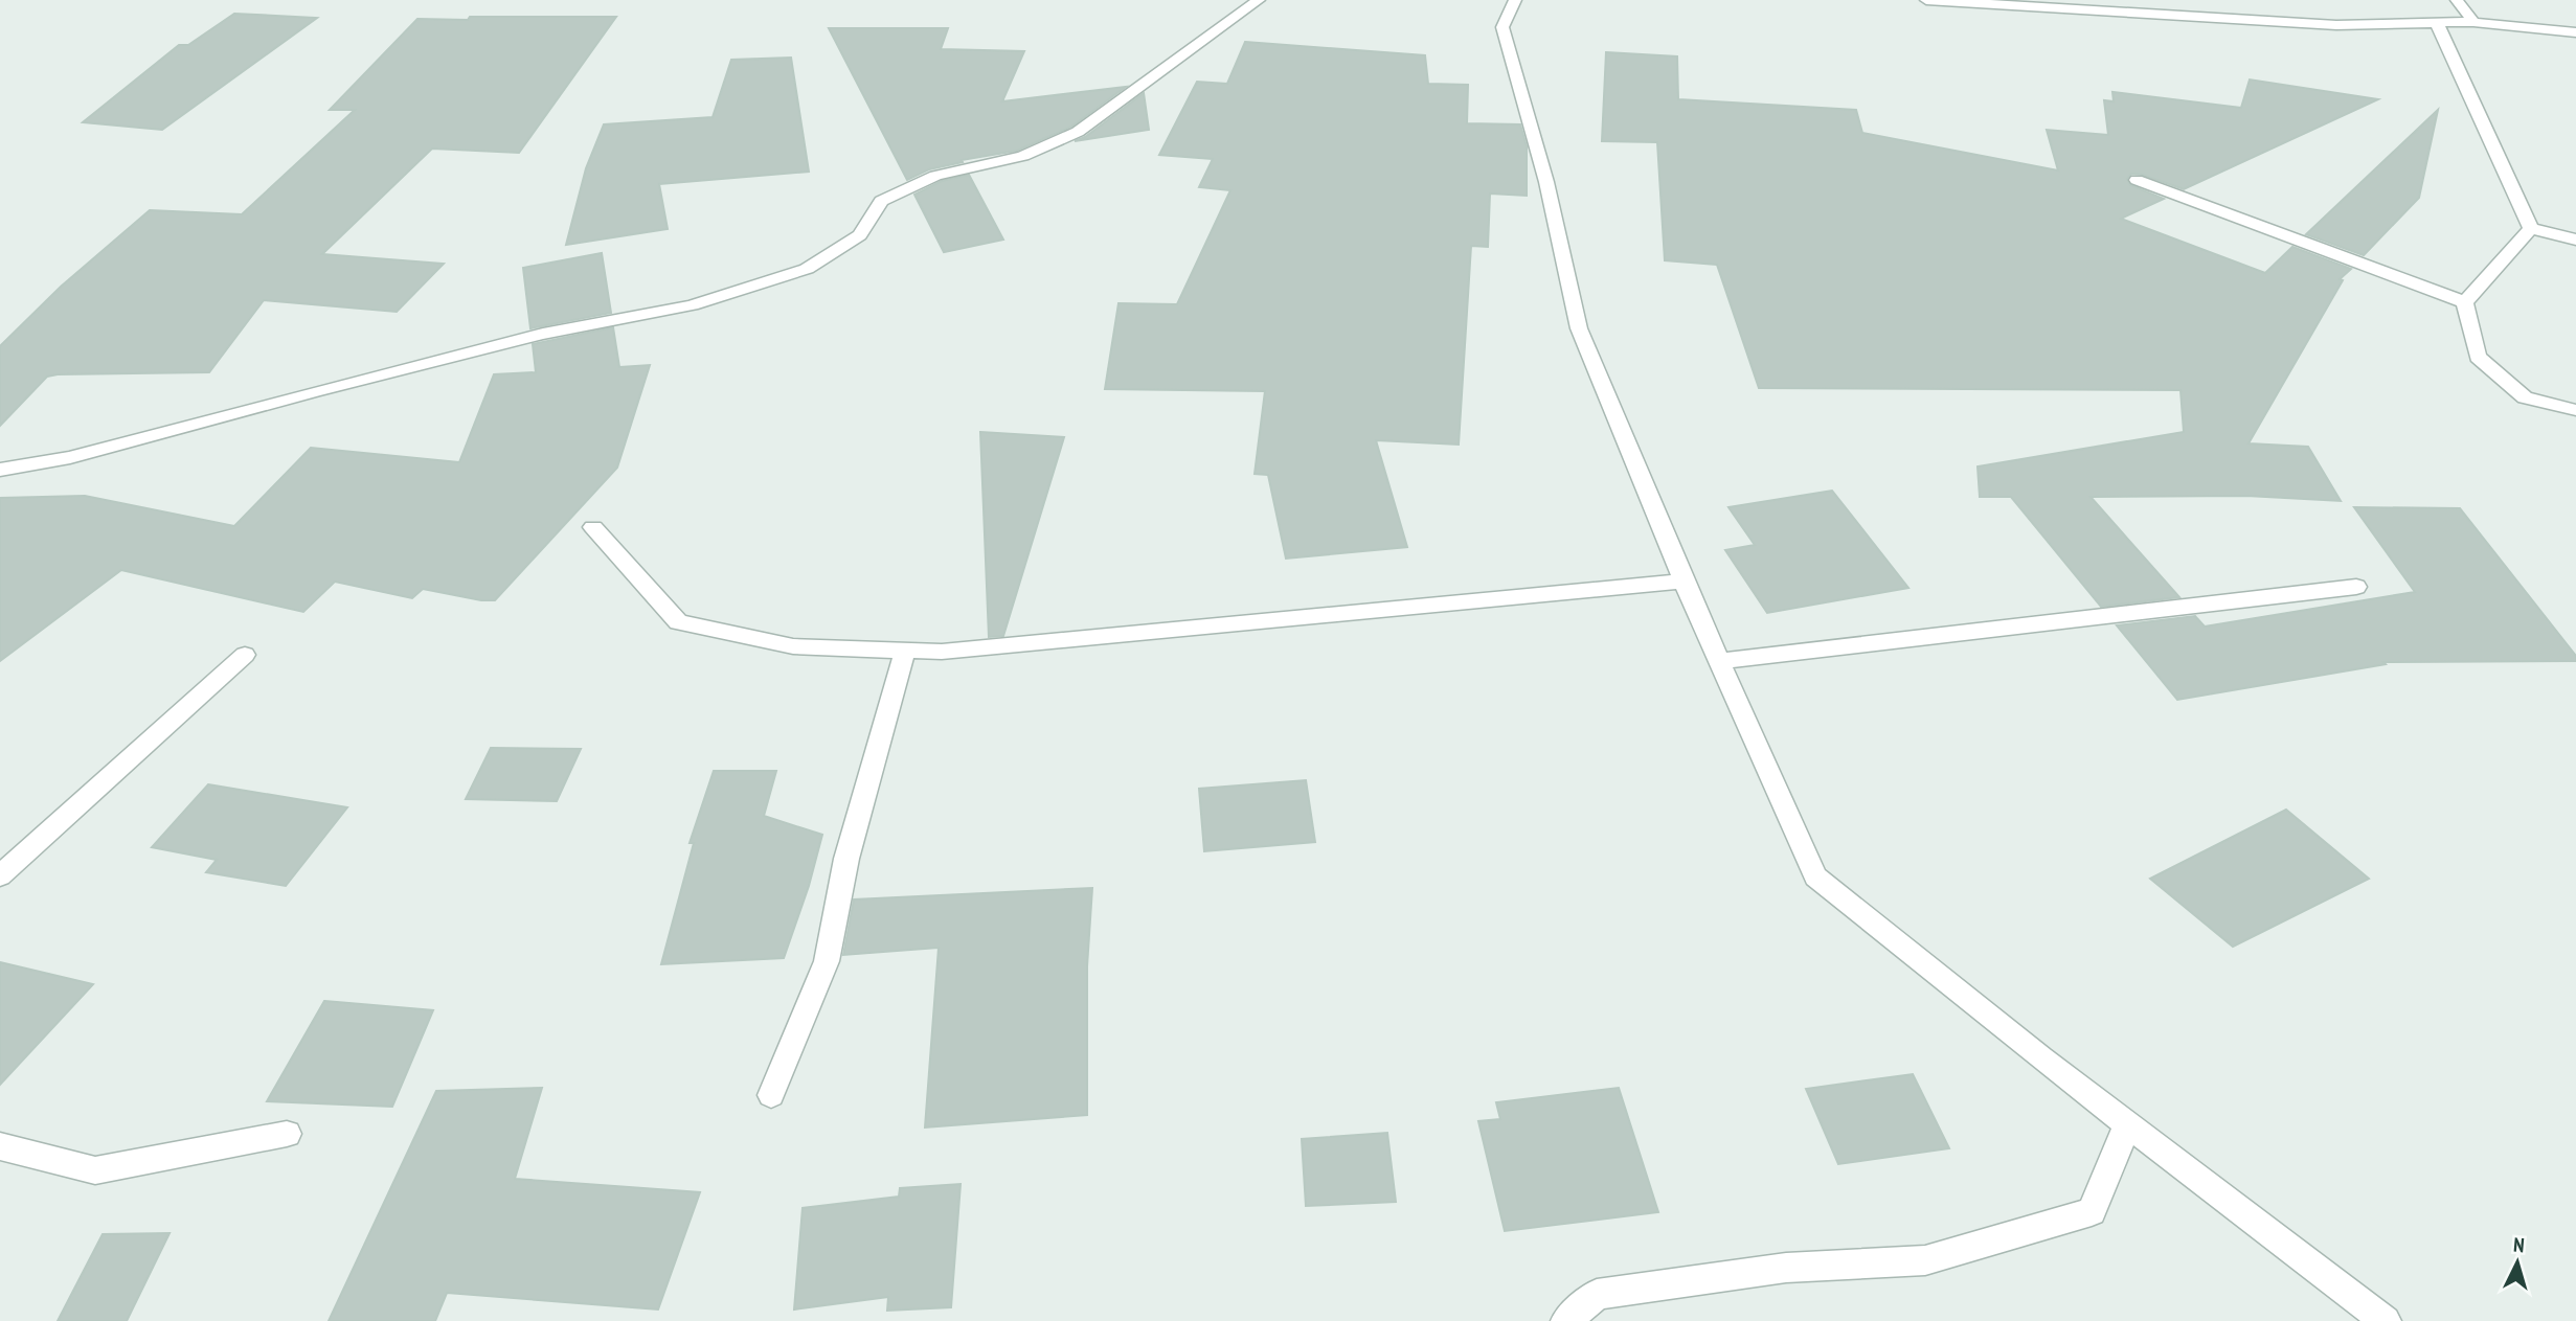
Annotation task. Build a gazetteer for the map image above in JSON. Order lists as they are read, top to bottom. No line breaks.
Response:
{"north":"top"}
